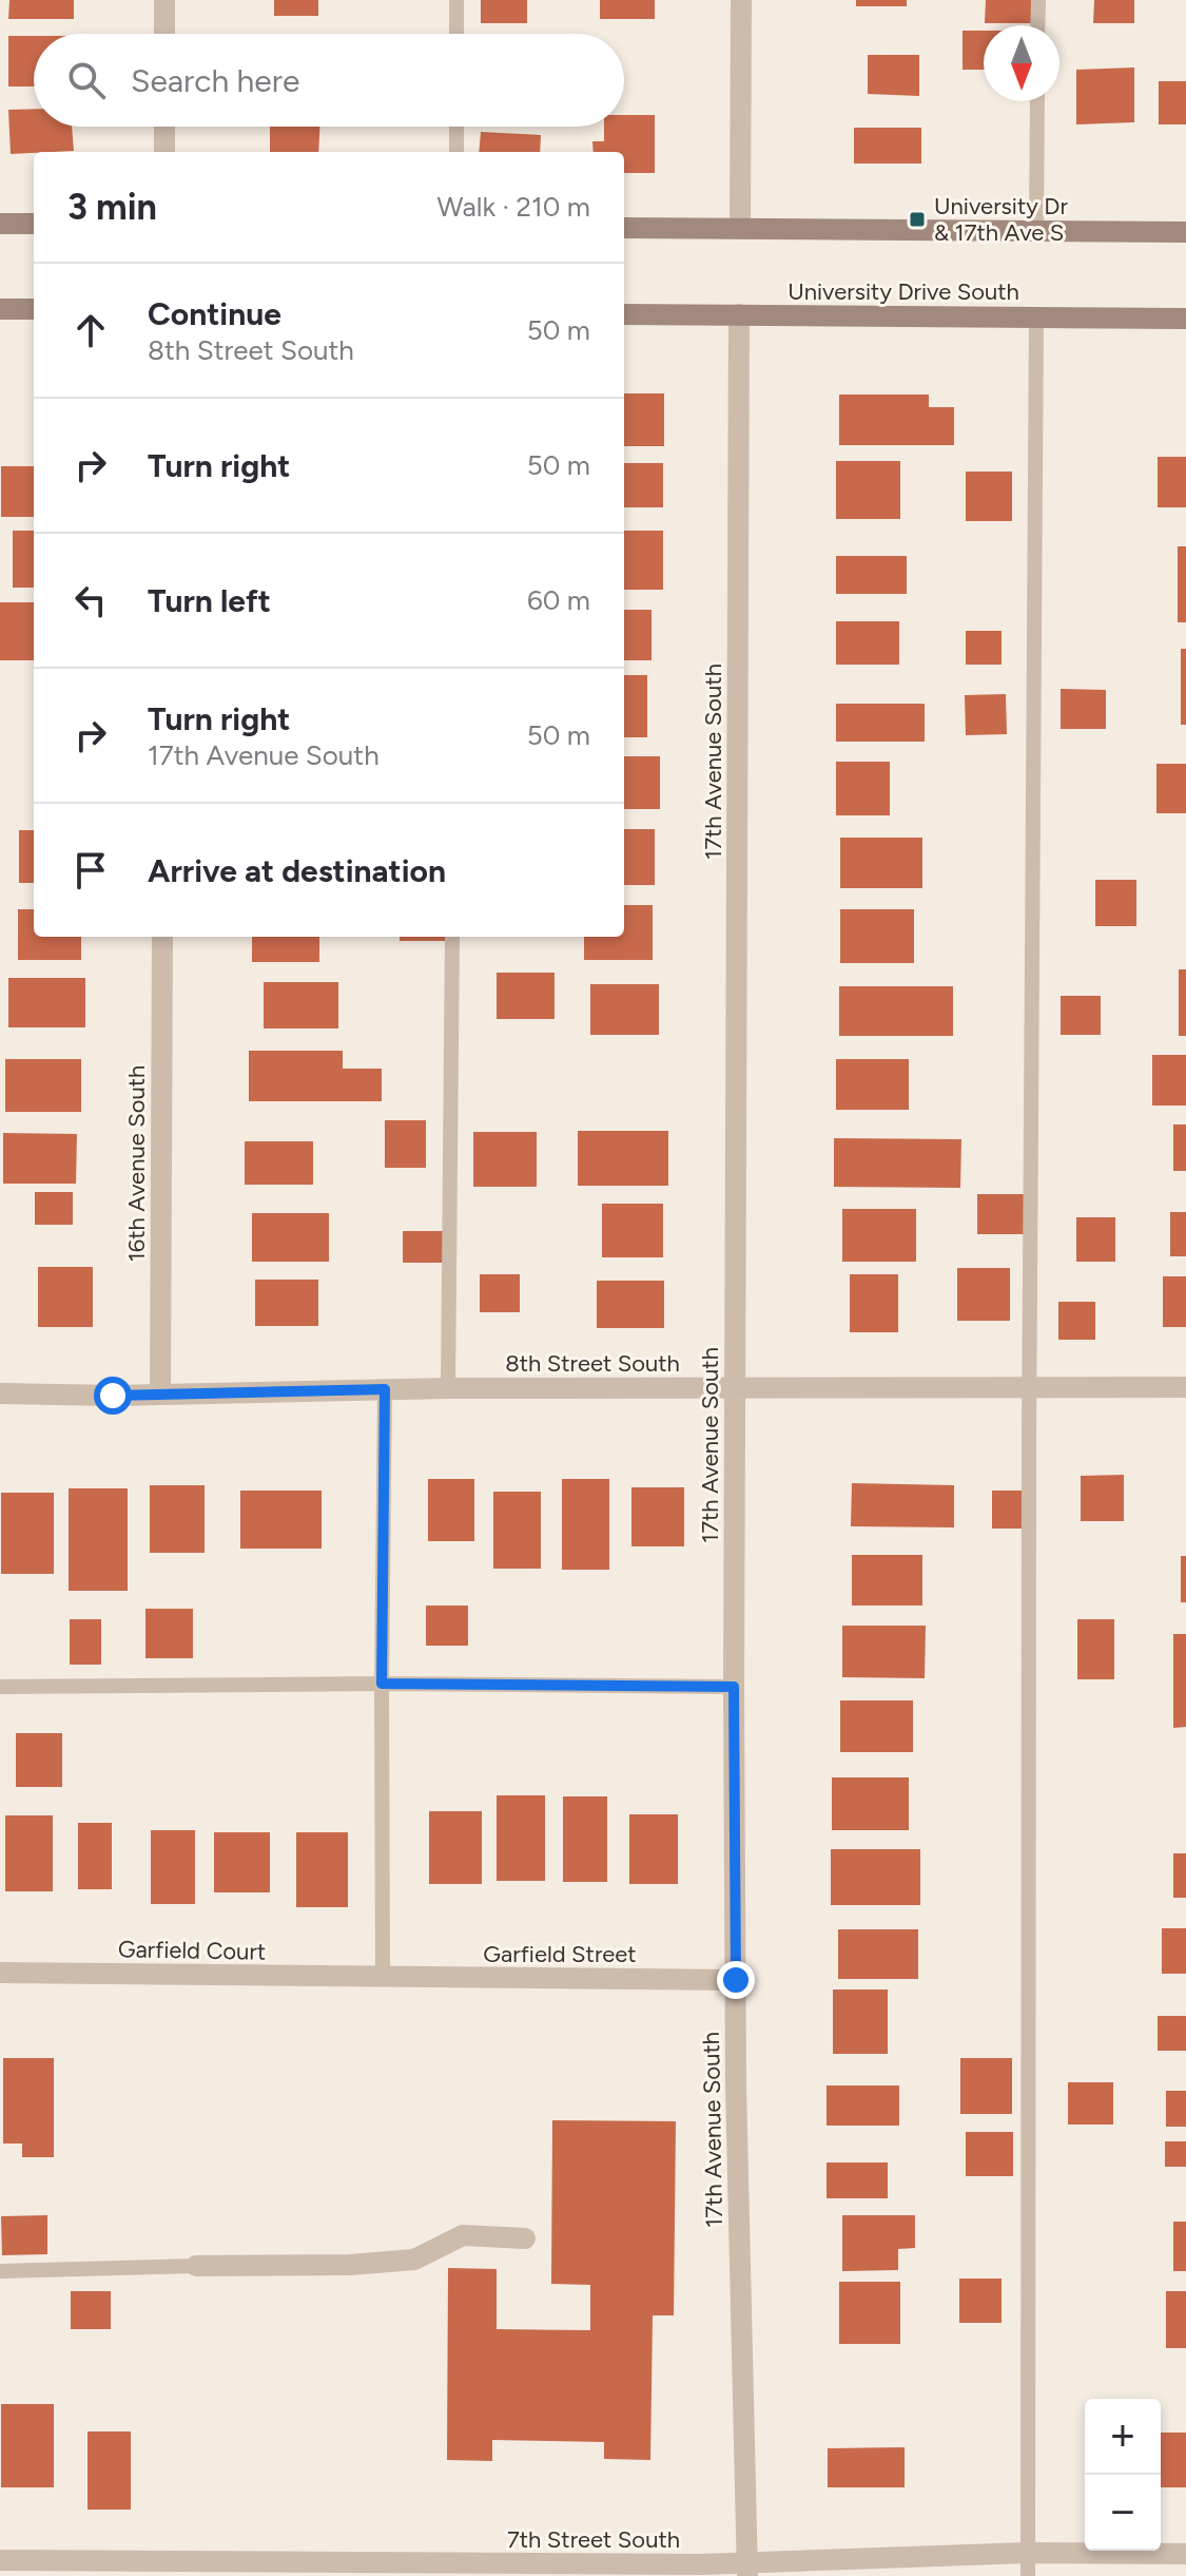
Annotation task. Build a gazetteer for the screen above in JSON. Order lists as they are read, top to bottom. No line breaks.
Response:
{"streets":{"main road":["University Drive South"],"street":["17th Avenue South","16th Avenue South","8th Street South","Garfield Court","Garfield Street","7th Street South"]},"crossings":[["University Drive South","17th Avenue South"],["17th Avenue South","8th Street South"],["17th Avenue South","Garfield Street"],["17th Avenue South","7th Street South"],["16th Avenue South","8th Street South"],["Garfield Court","Garfield Street"]],"places":{"transit":["University Dr & 17th Ave S"]},"north":"bottom","page":{"search":"Search here","heading":["3 min","Walk · 210 m"],"list":[["Continue","8th Street South","50 m"],["Turn right","50 m"],["Turn left","60 m"],["Turn right","17th Avenue South","50 m"],"Arrive at destination"],"map_buttons":["+","−"]}}
